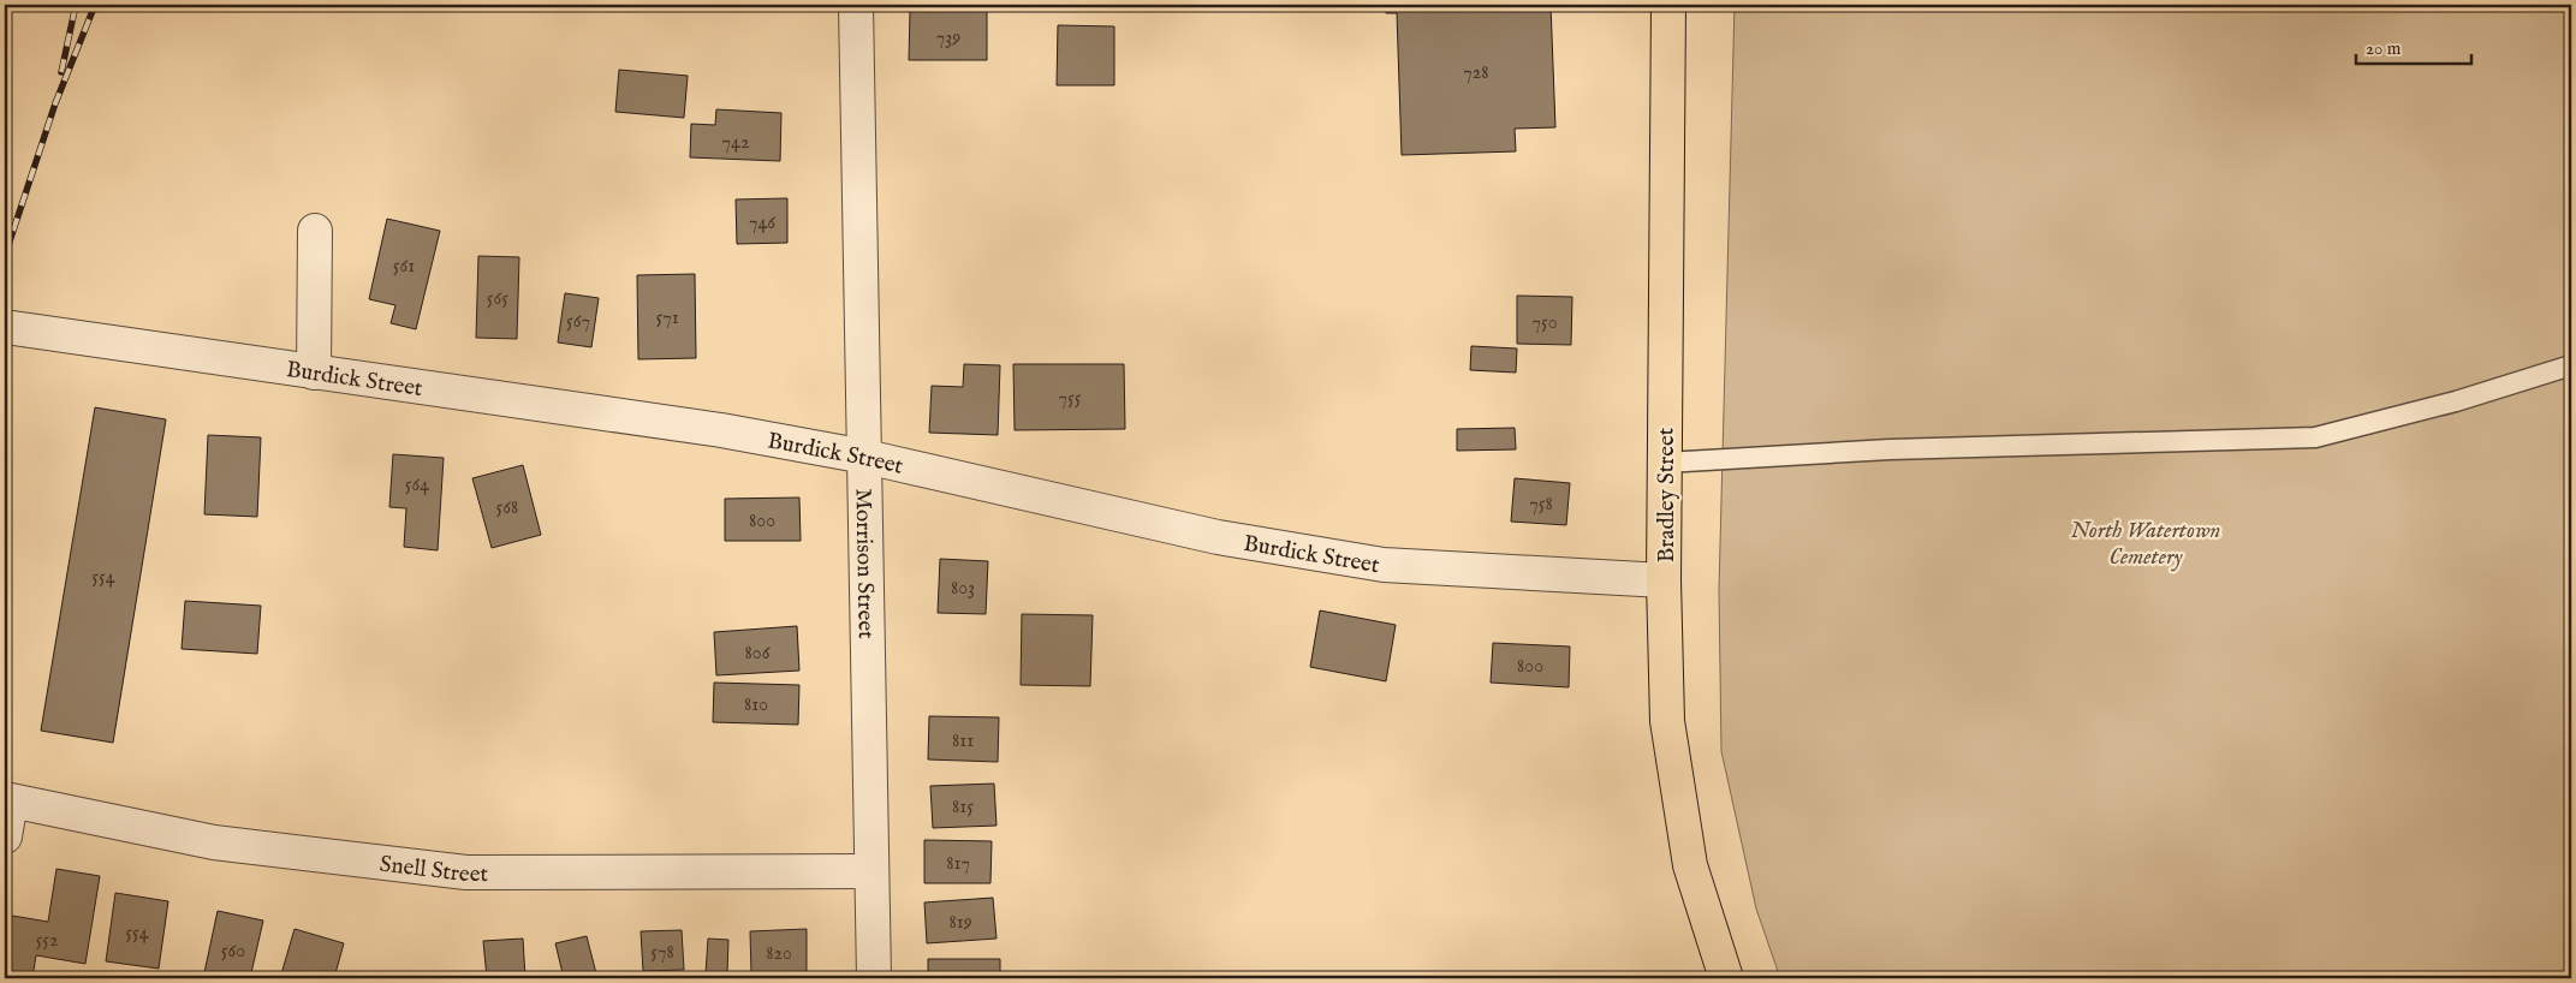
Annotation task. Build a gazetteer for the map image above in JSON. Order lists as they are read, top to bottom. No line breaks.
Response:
{"streets":{"main road":["Bradley Street"],"street":["Burdick Street","Morrison Street","Snell Street"]},"crossings":[["Burdick Street","Bradley Street"],["Burdick Street","Morrison Street"],["Morrison Street","Snell Street"]],"parks":["North Watertown Cemetery"],"house_numbers":["739","728","742","746","561","565","571","567","750","755","564","758","568","800","554","803","806","800","810","811","815","817","819","554","552","560","578","820"],"scale_bar":"20 m"}
